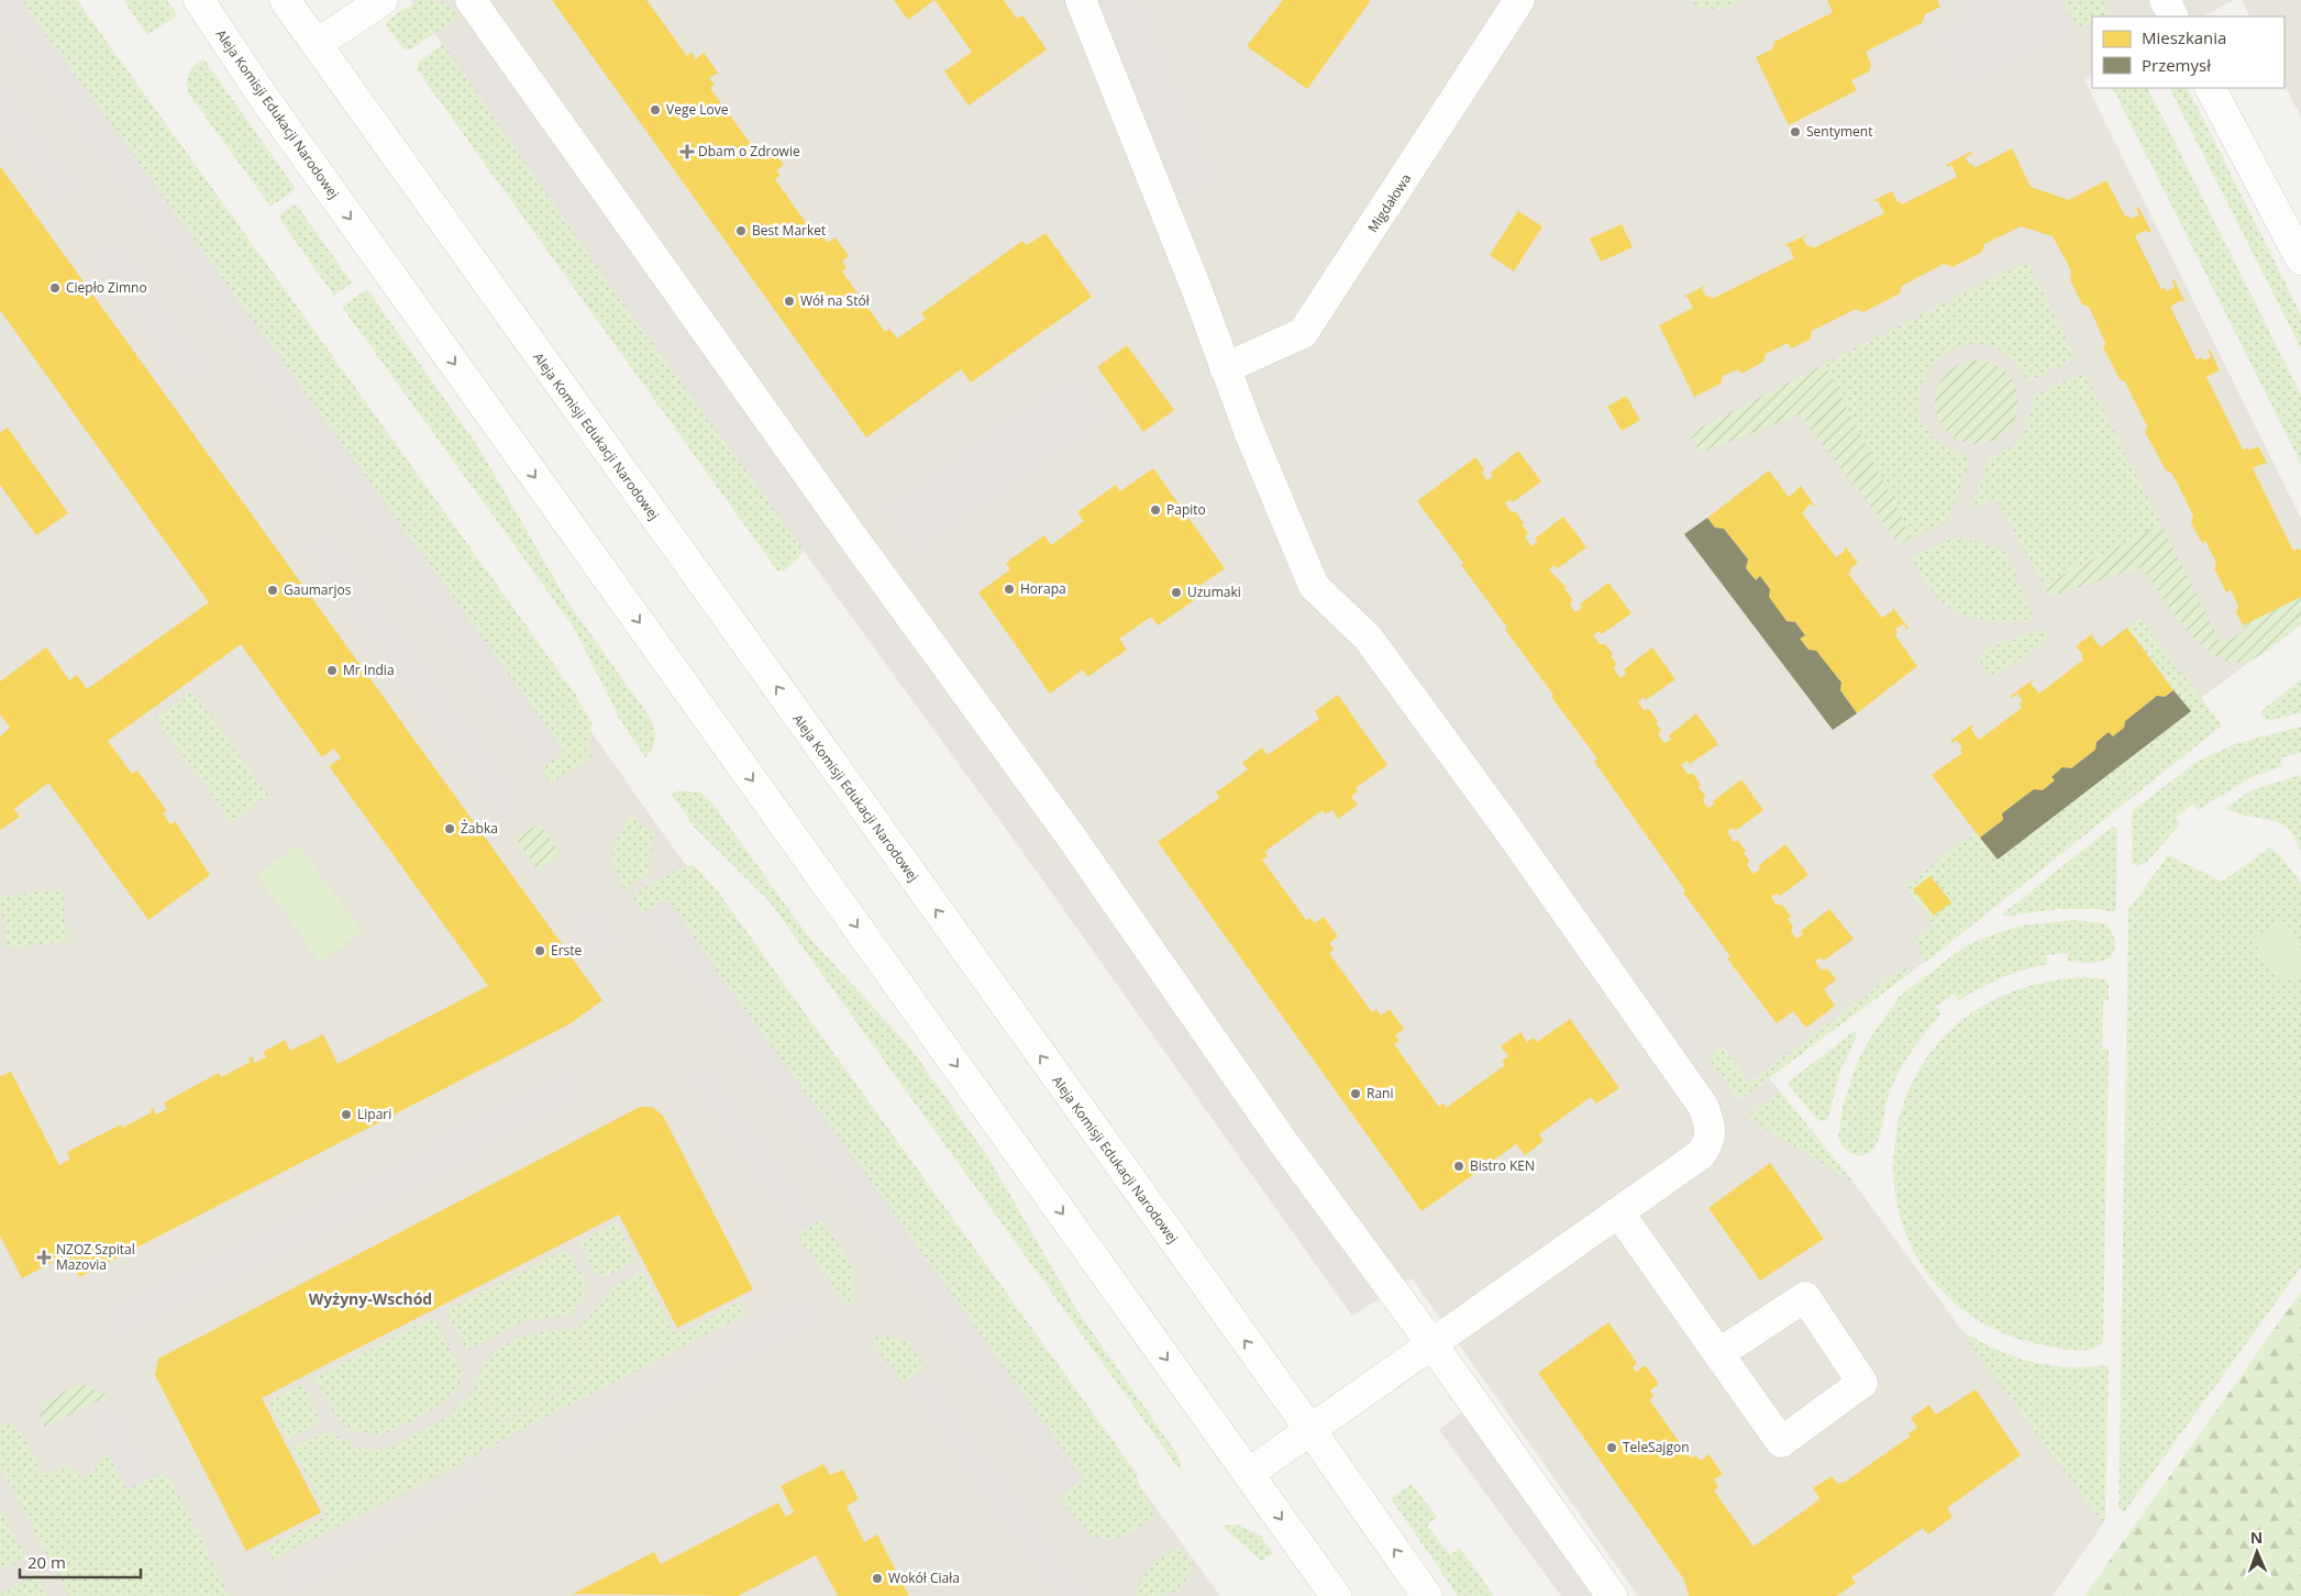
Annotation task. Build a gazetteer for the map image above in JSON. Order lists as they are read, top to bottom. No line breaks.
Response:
{"streets":{"street":["Aleja Komisji Edukacji Narodowej","Migdałowa"]},"districts":["Wyżyny-Wschód"],"places":{"other":["Vege Love","Sentyment","Best Market","Ciepło Zimno","Wół na Stół","Papito","Horapa","Gaumarjos","Uzumaki","Mr India","Żabka","Erste","Rani","Lipari","Bistro KEN","TeleSajgon","Wokół Ciała"],"health":["Dbam o Zdrowie","NZOZ Szpital Mazovia"]},"legend":["Mieszkania","Przemysł"],"scale_bar":"20 m","north":"top"}
